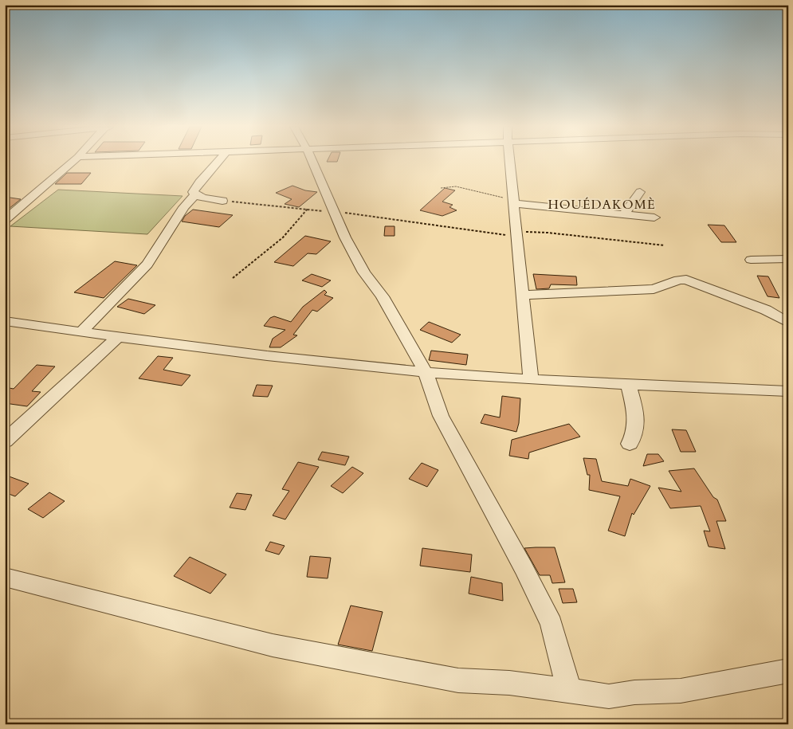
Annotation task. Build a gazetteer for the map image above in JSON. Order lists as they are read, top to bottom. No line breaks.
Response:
{"districts":["HOUÉDAKOMÈ"]}
